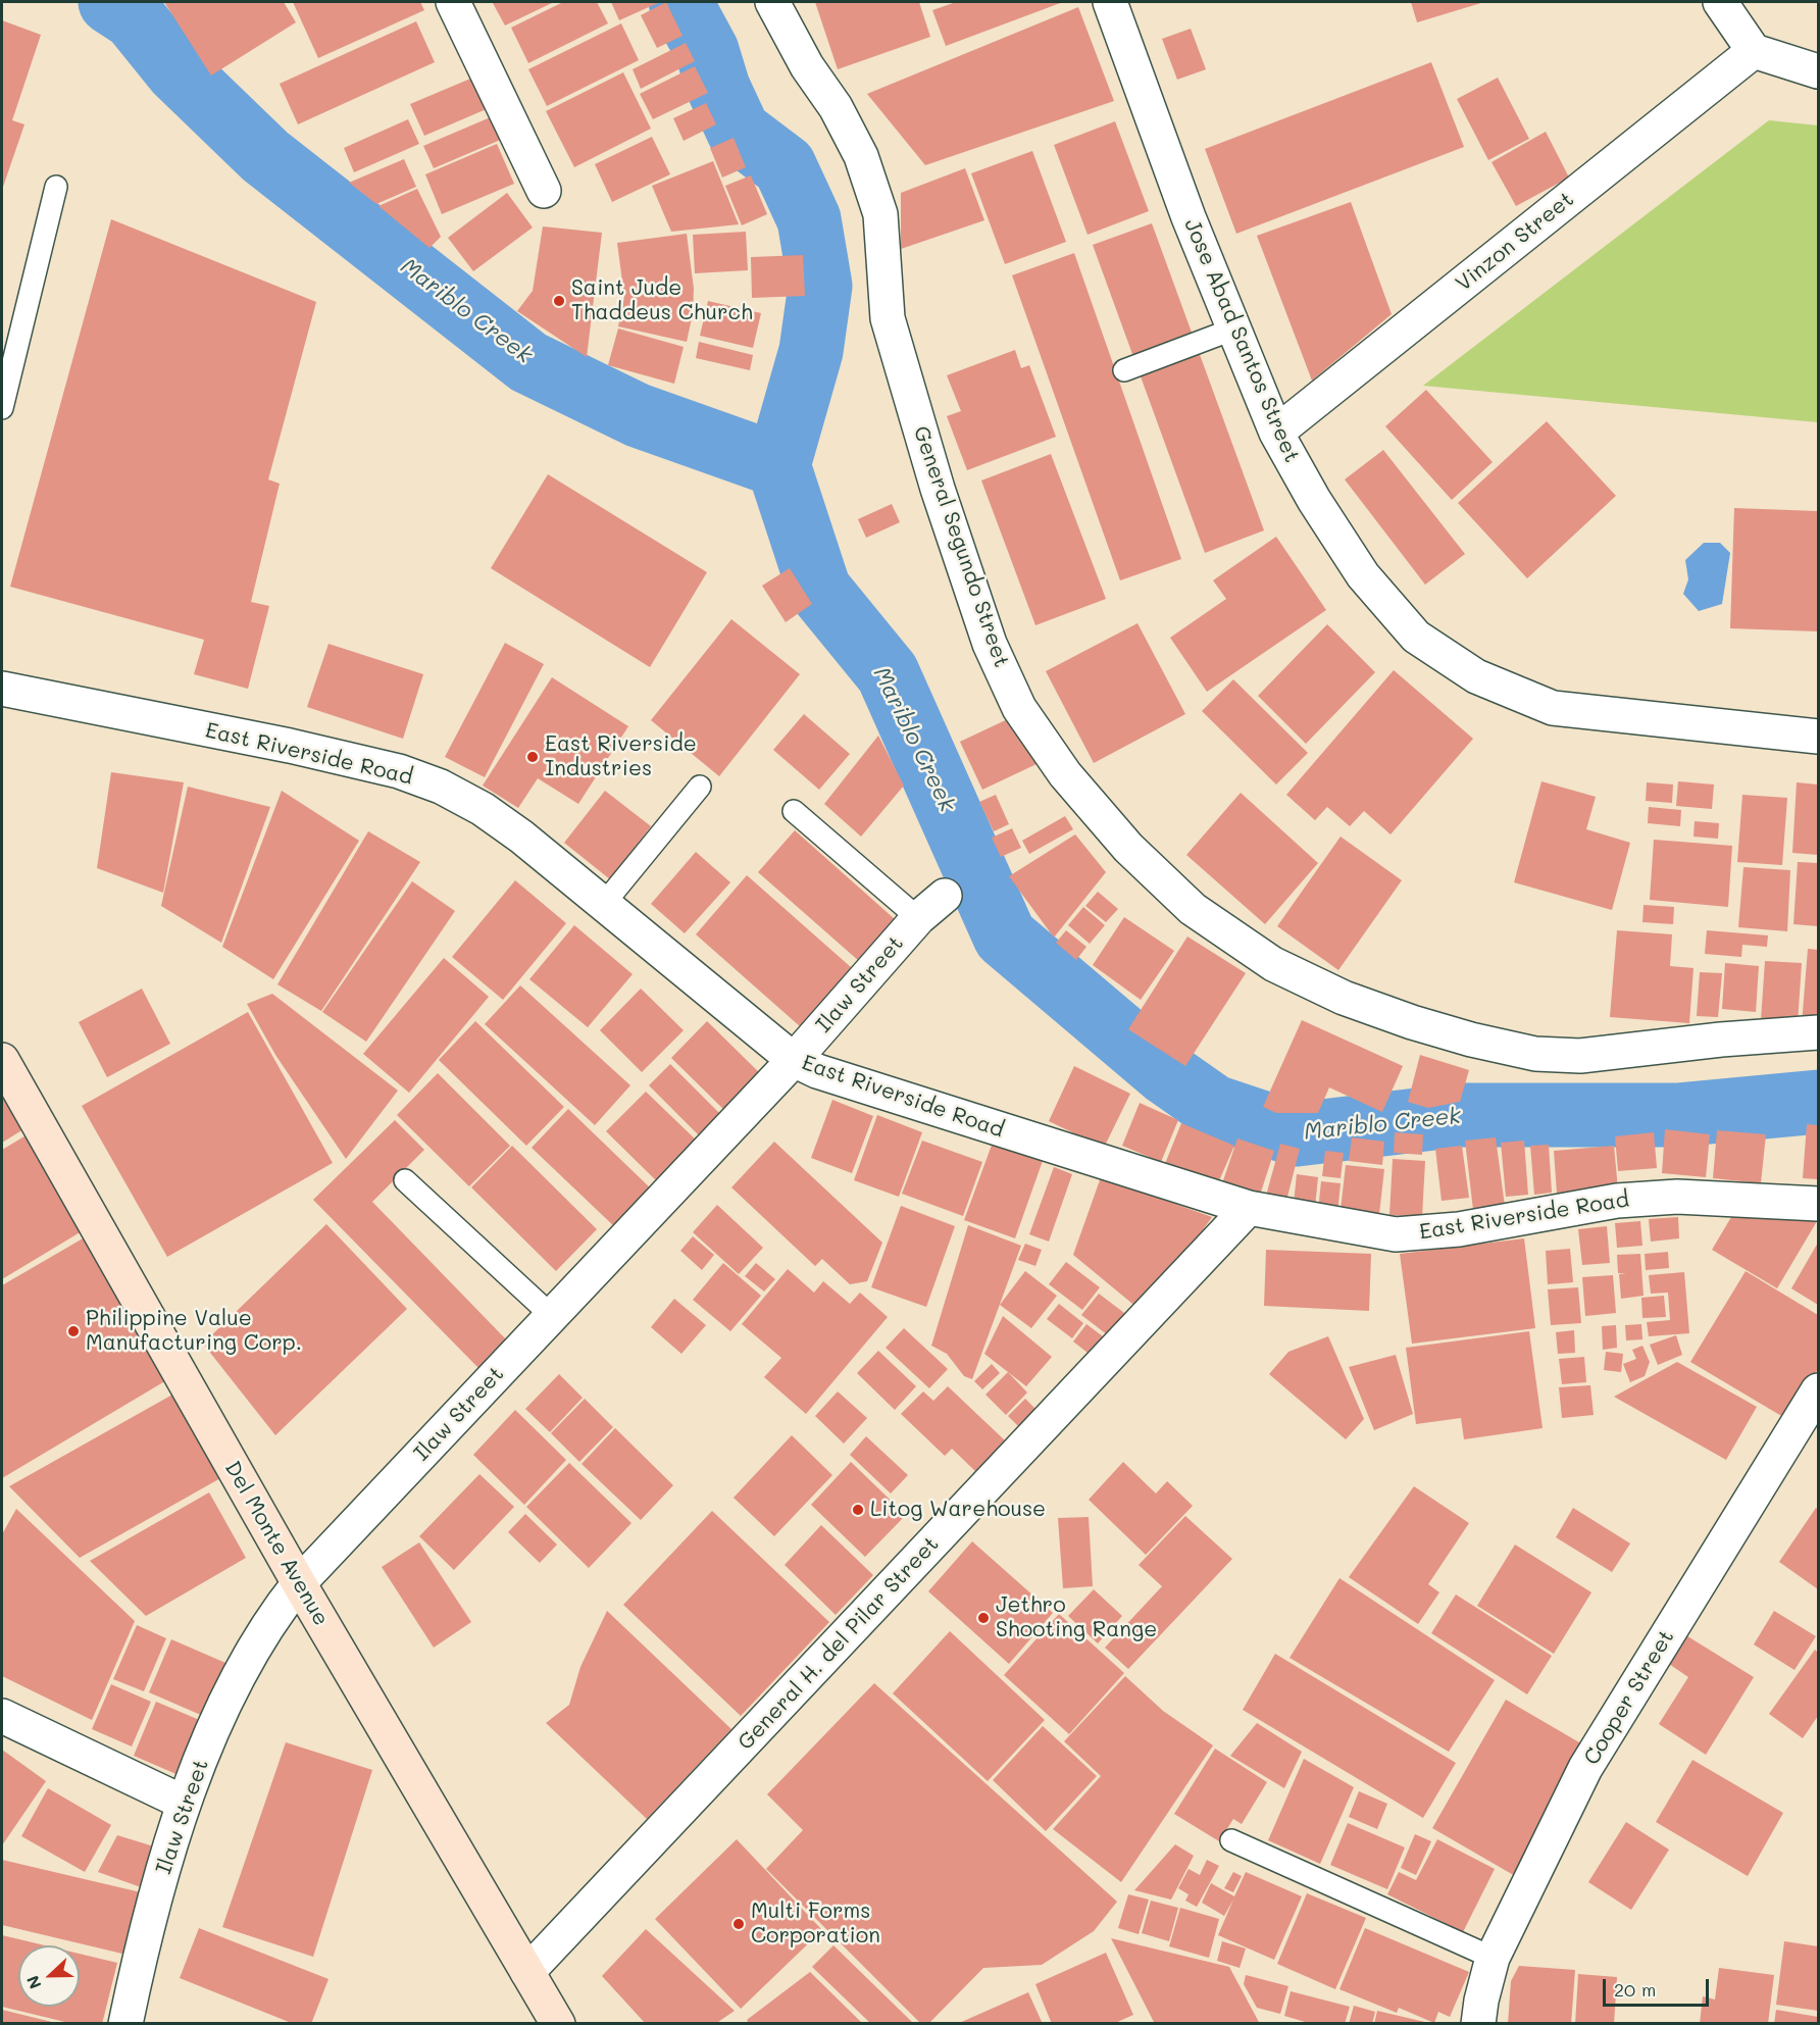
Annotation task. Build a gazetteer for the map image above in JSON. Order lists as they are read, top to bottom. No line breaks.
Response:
{"streets":{"main road":["Del Monte Avenue"],"street":["Vinzon Street","Jose Abad Santos Street","General Segundo Street","East Riverside Road","Ilaw Street","General H. del Pilar Street","Cooper Street"]},"crossings":[["Vinzon Street","Jose Abad Santos Street"],["East Riverside Road","Ilaw Street"],["East Riverside Road","General H. del Pilar Street"],["Ilaw Street","Del Monte Avenue"],["Del Monte Avenue","General H. del Pilar Street"]],"water":["Mariblo Creek"],"places":["Saint Jude Thaddeus Church","East Riverside Industries","Philippine Value Manufacturing Corp.","Litog Warehouse","Jethro Shooting Range","Multi Forms Corporation"],"scale_bar":"20 m","north":"left"}
